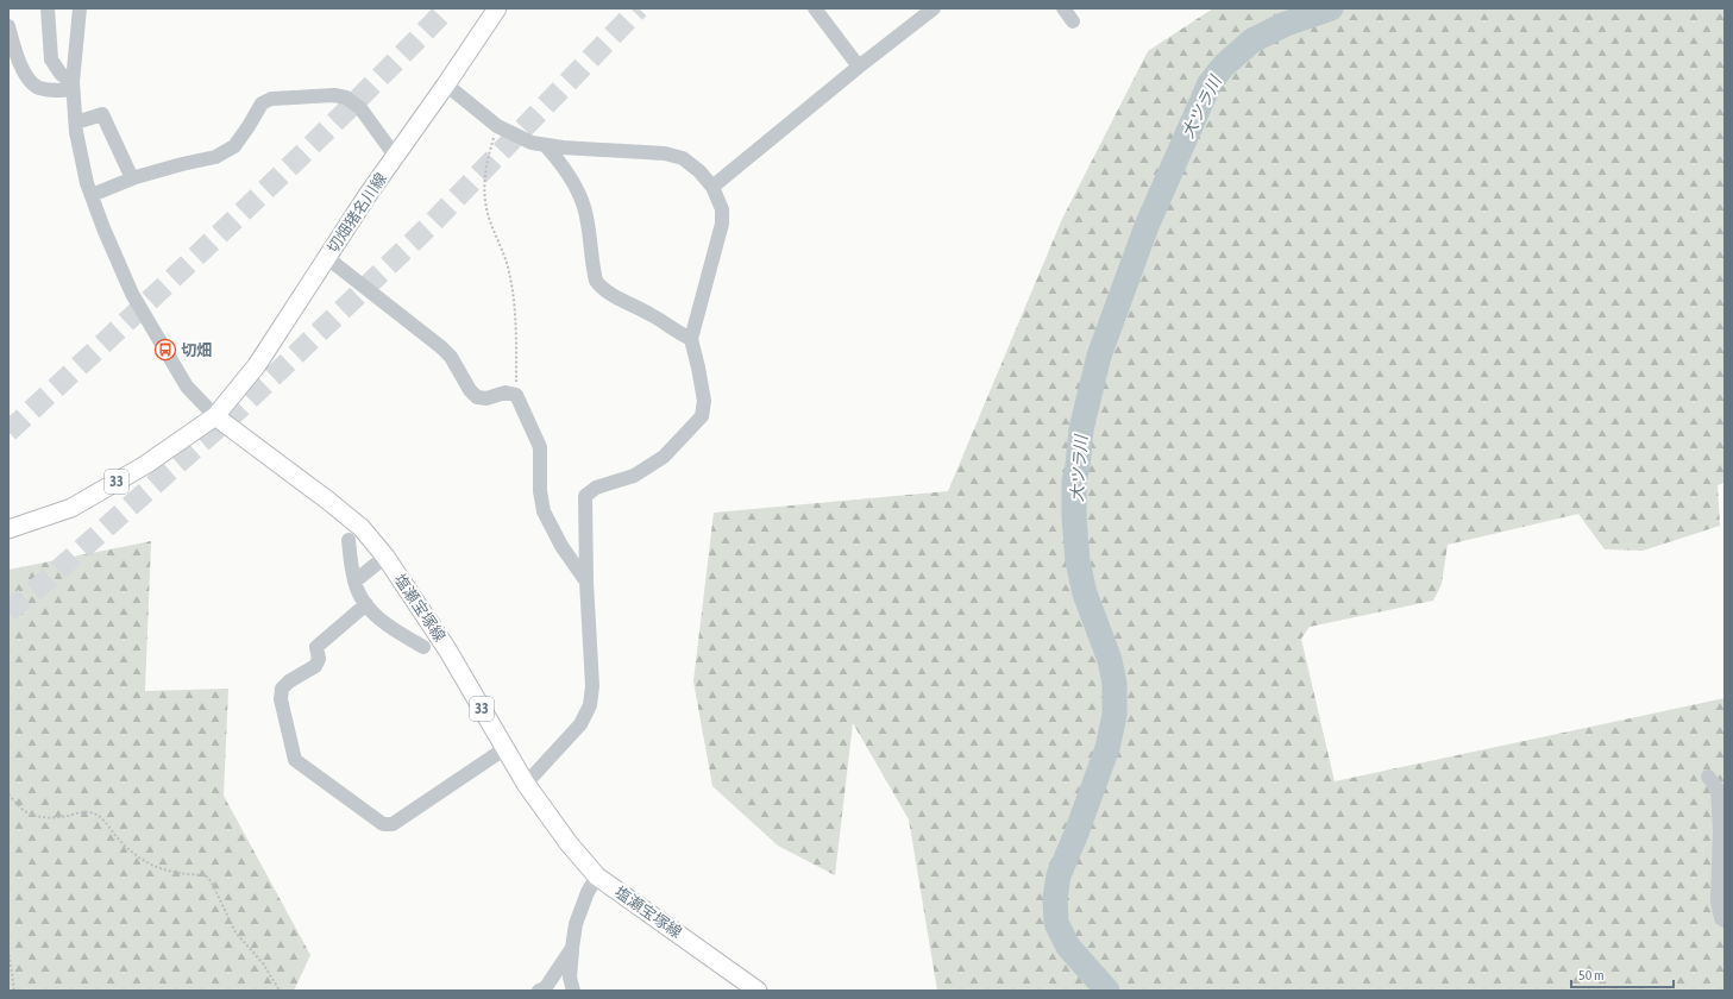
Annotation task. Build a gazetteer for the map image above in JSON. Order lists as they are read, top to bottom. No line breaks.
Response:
{"streets":{"main road":["切畑猪名川線","33","塩瀬宝塚線"]},"crossings":[["切畑猪名川線","33"],["切畑猪名川線","塩瀬宝塚線"],["33","塩瀬宝塚線"]],"water":["大ツラ川"],"places":{"bus stop":["切畑"]},"scale_bar":"50 m"}
